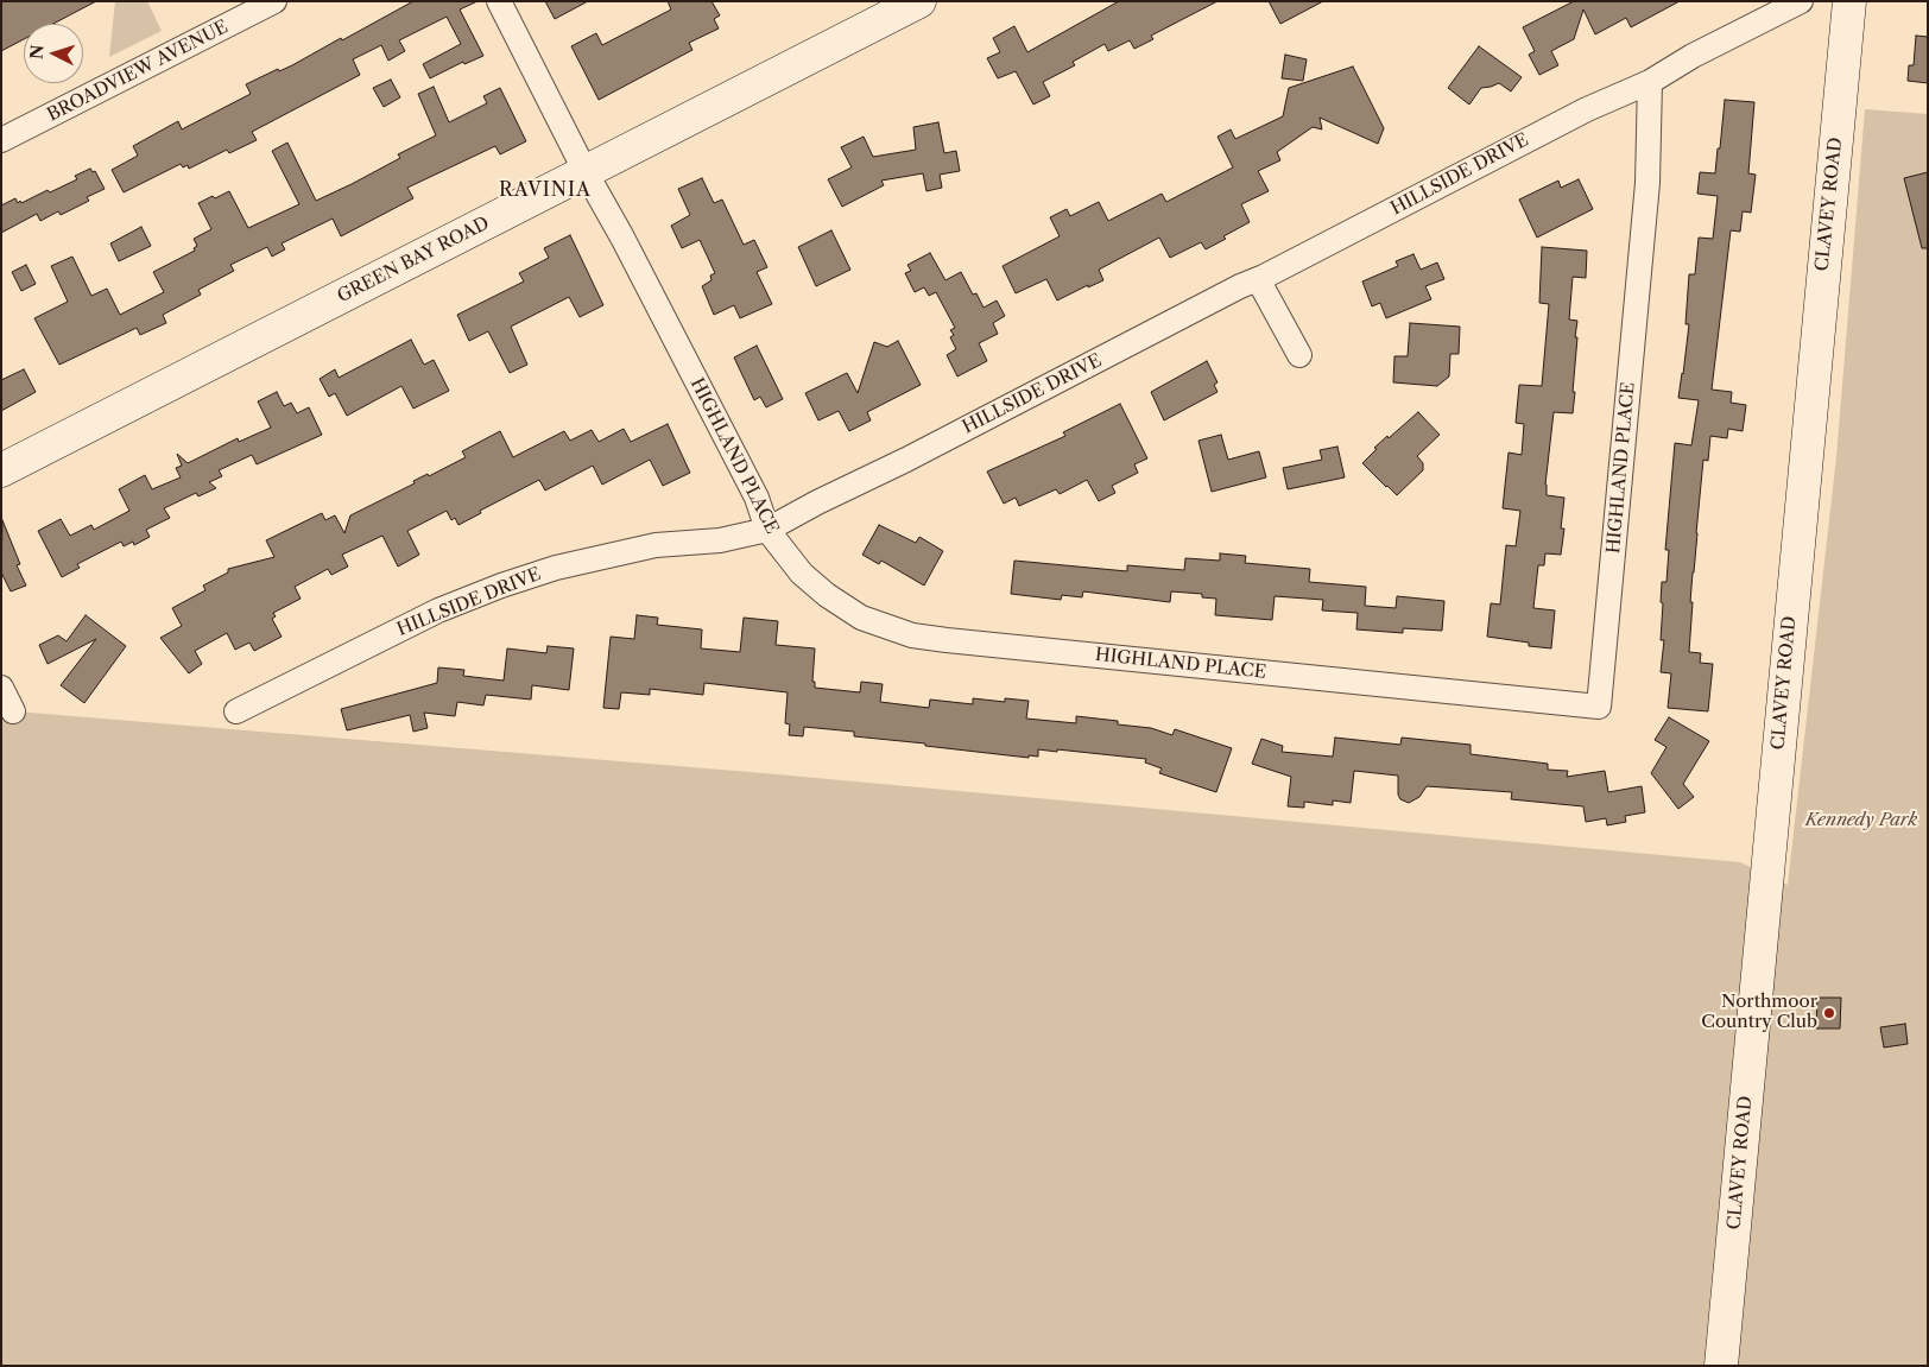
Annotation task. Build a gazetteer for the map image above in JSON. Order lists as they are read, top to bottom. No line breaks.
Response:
{"streets":{"main road":["CLAVEY ROAD","GREEN BAY ROAD"],"street":["BROADVIEW AVENUE","HILLSIDE DRIVE","HIGHLAND PLACE"]},"crossings":[["HILLSIDE DRIVE","HIGHLAND PLACE"],["GREEN BAY ROAD","HIGHLAND PLACE"]],"districts":["RAVINIA"],"parks":["Kennedy Park"],"places":["Northmoor Country Club"],"north":"left"}
